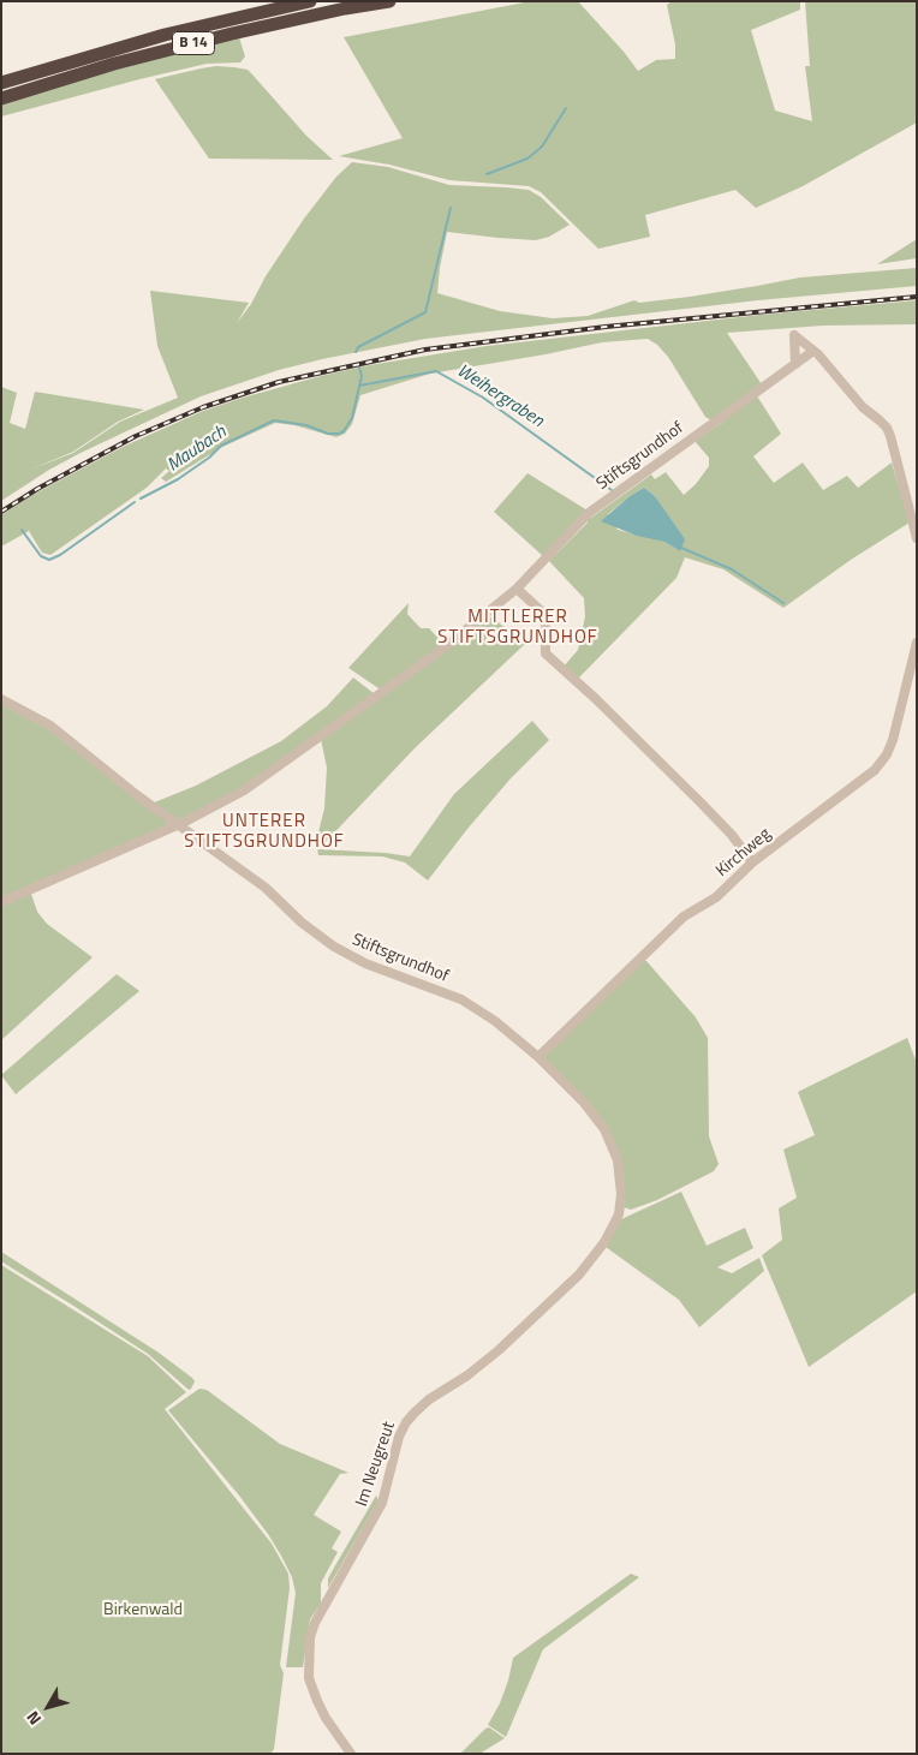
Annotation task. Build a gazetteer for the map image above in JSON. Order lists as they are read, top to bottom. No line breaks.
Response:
{"streets":{"highway":["B 14"],"street":["Stiftsgrundhof","Kirchweg","Im Neugreut"]},"crossings":[["Stiftsgrundhof","Kirchweg"],["Stiftsgrundhof","Im Neugreut"]],"districts":["MITTLERER STIFTSGRUNDHOF","UNTERER STIFTSGRUNDHOF"],"water":["Weihergraben","Maubach"],"parks":["Birkenwald"],"north":"bottom left"}
